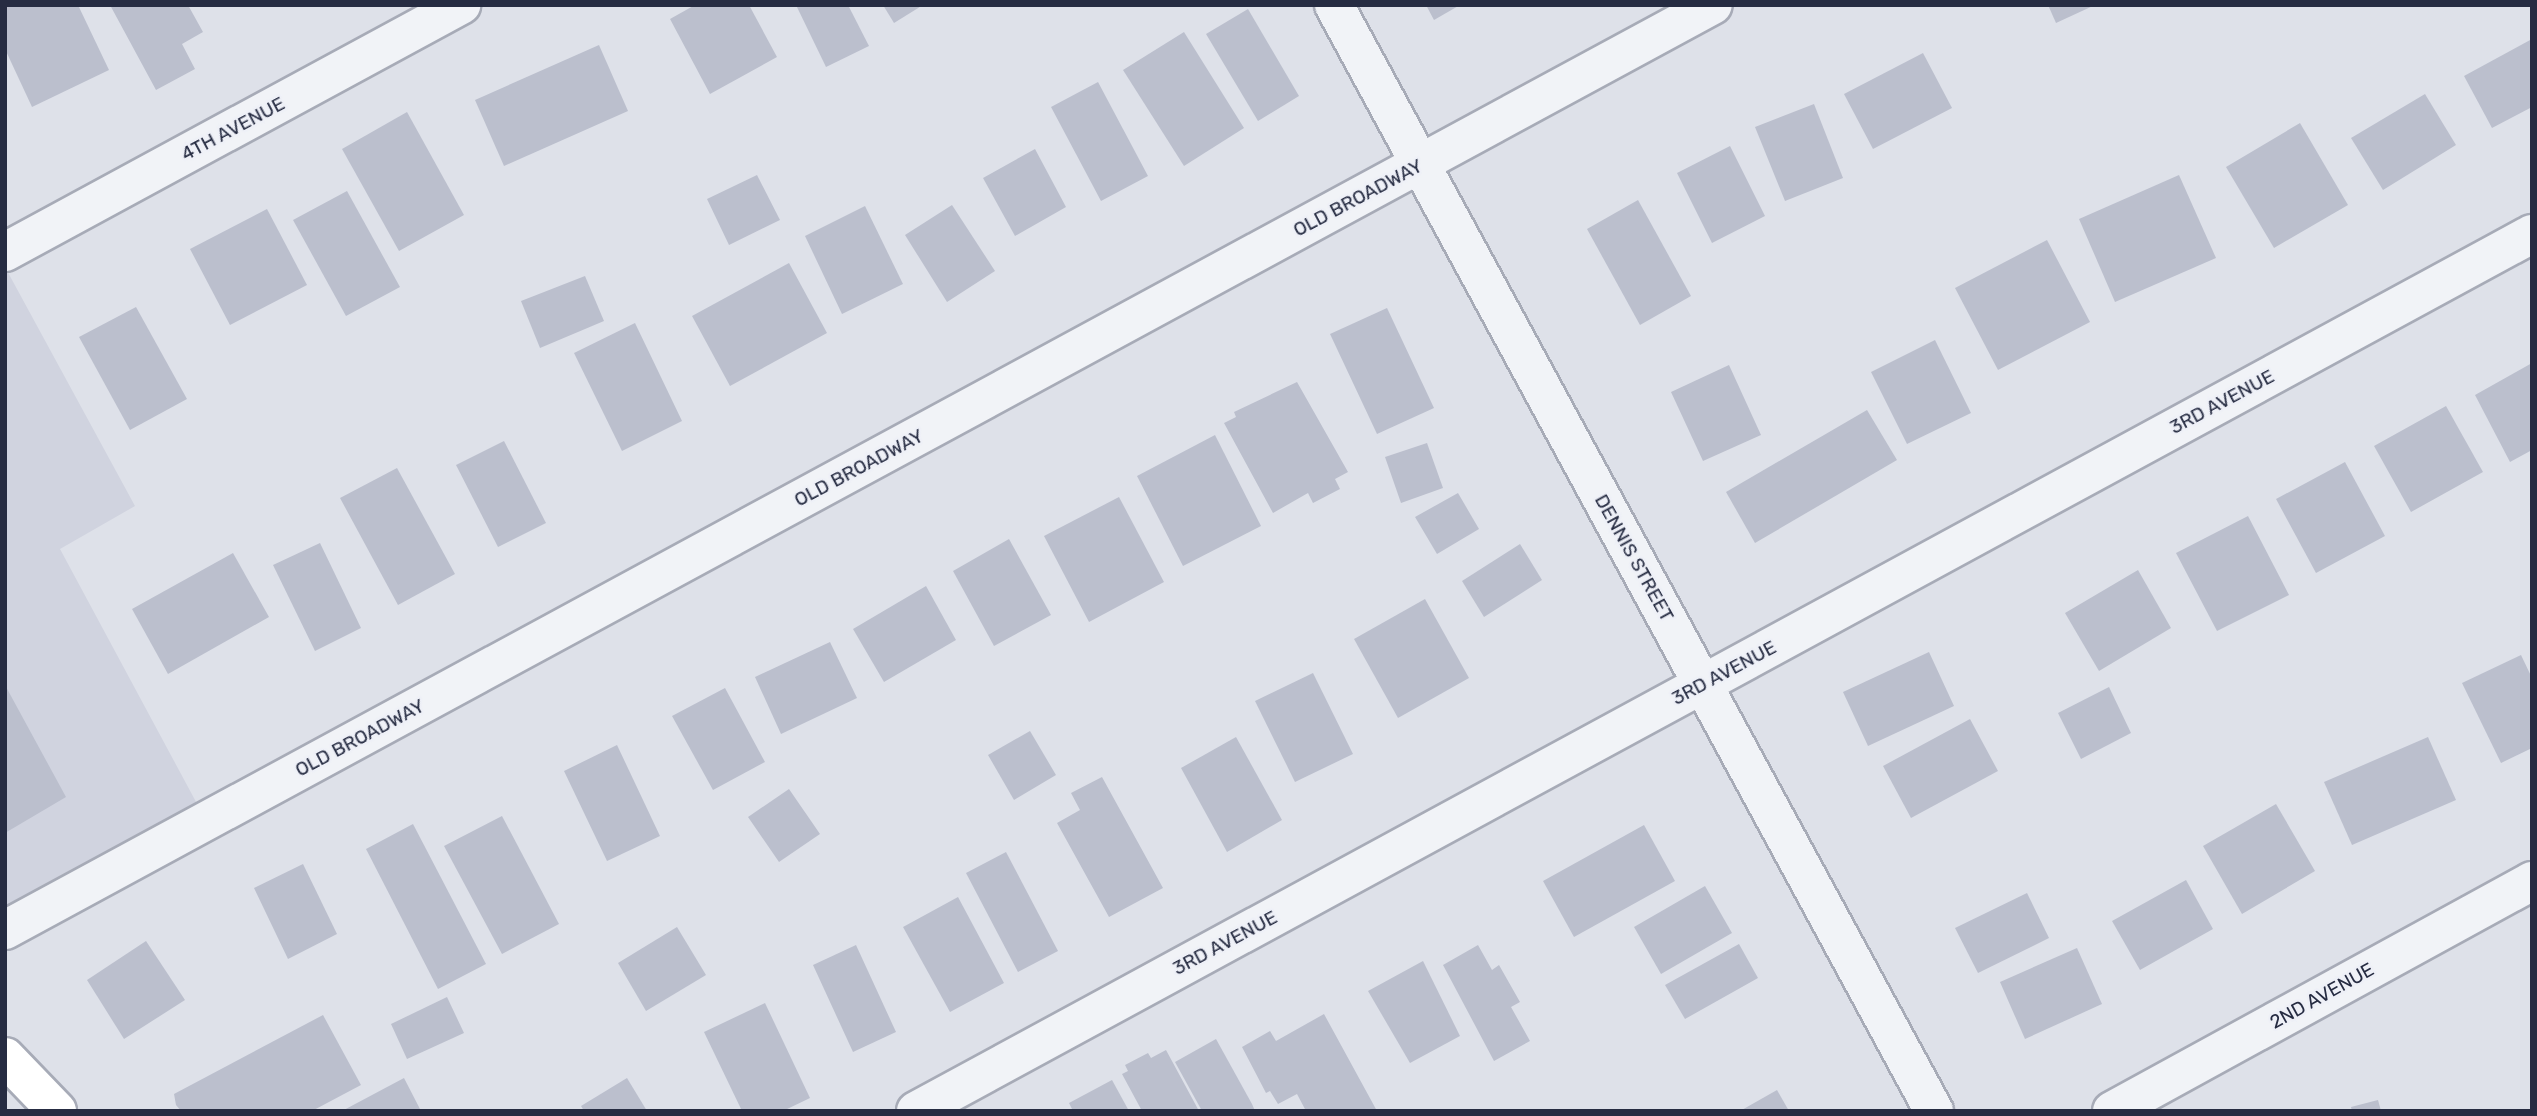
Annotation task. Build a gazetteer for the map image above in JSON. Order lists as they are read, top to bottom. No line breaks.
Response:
{"streets":{"street":["4TH AVENUE","OLD BROADWAY","3RD AVENUE","DENNIS STREET","2ND AVENUE"]},"crossings":[["OLD BROADWAY","DENNIS STREET"],["3RD AVENUE","DENNIS STREET"]]}
